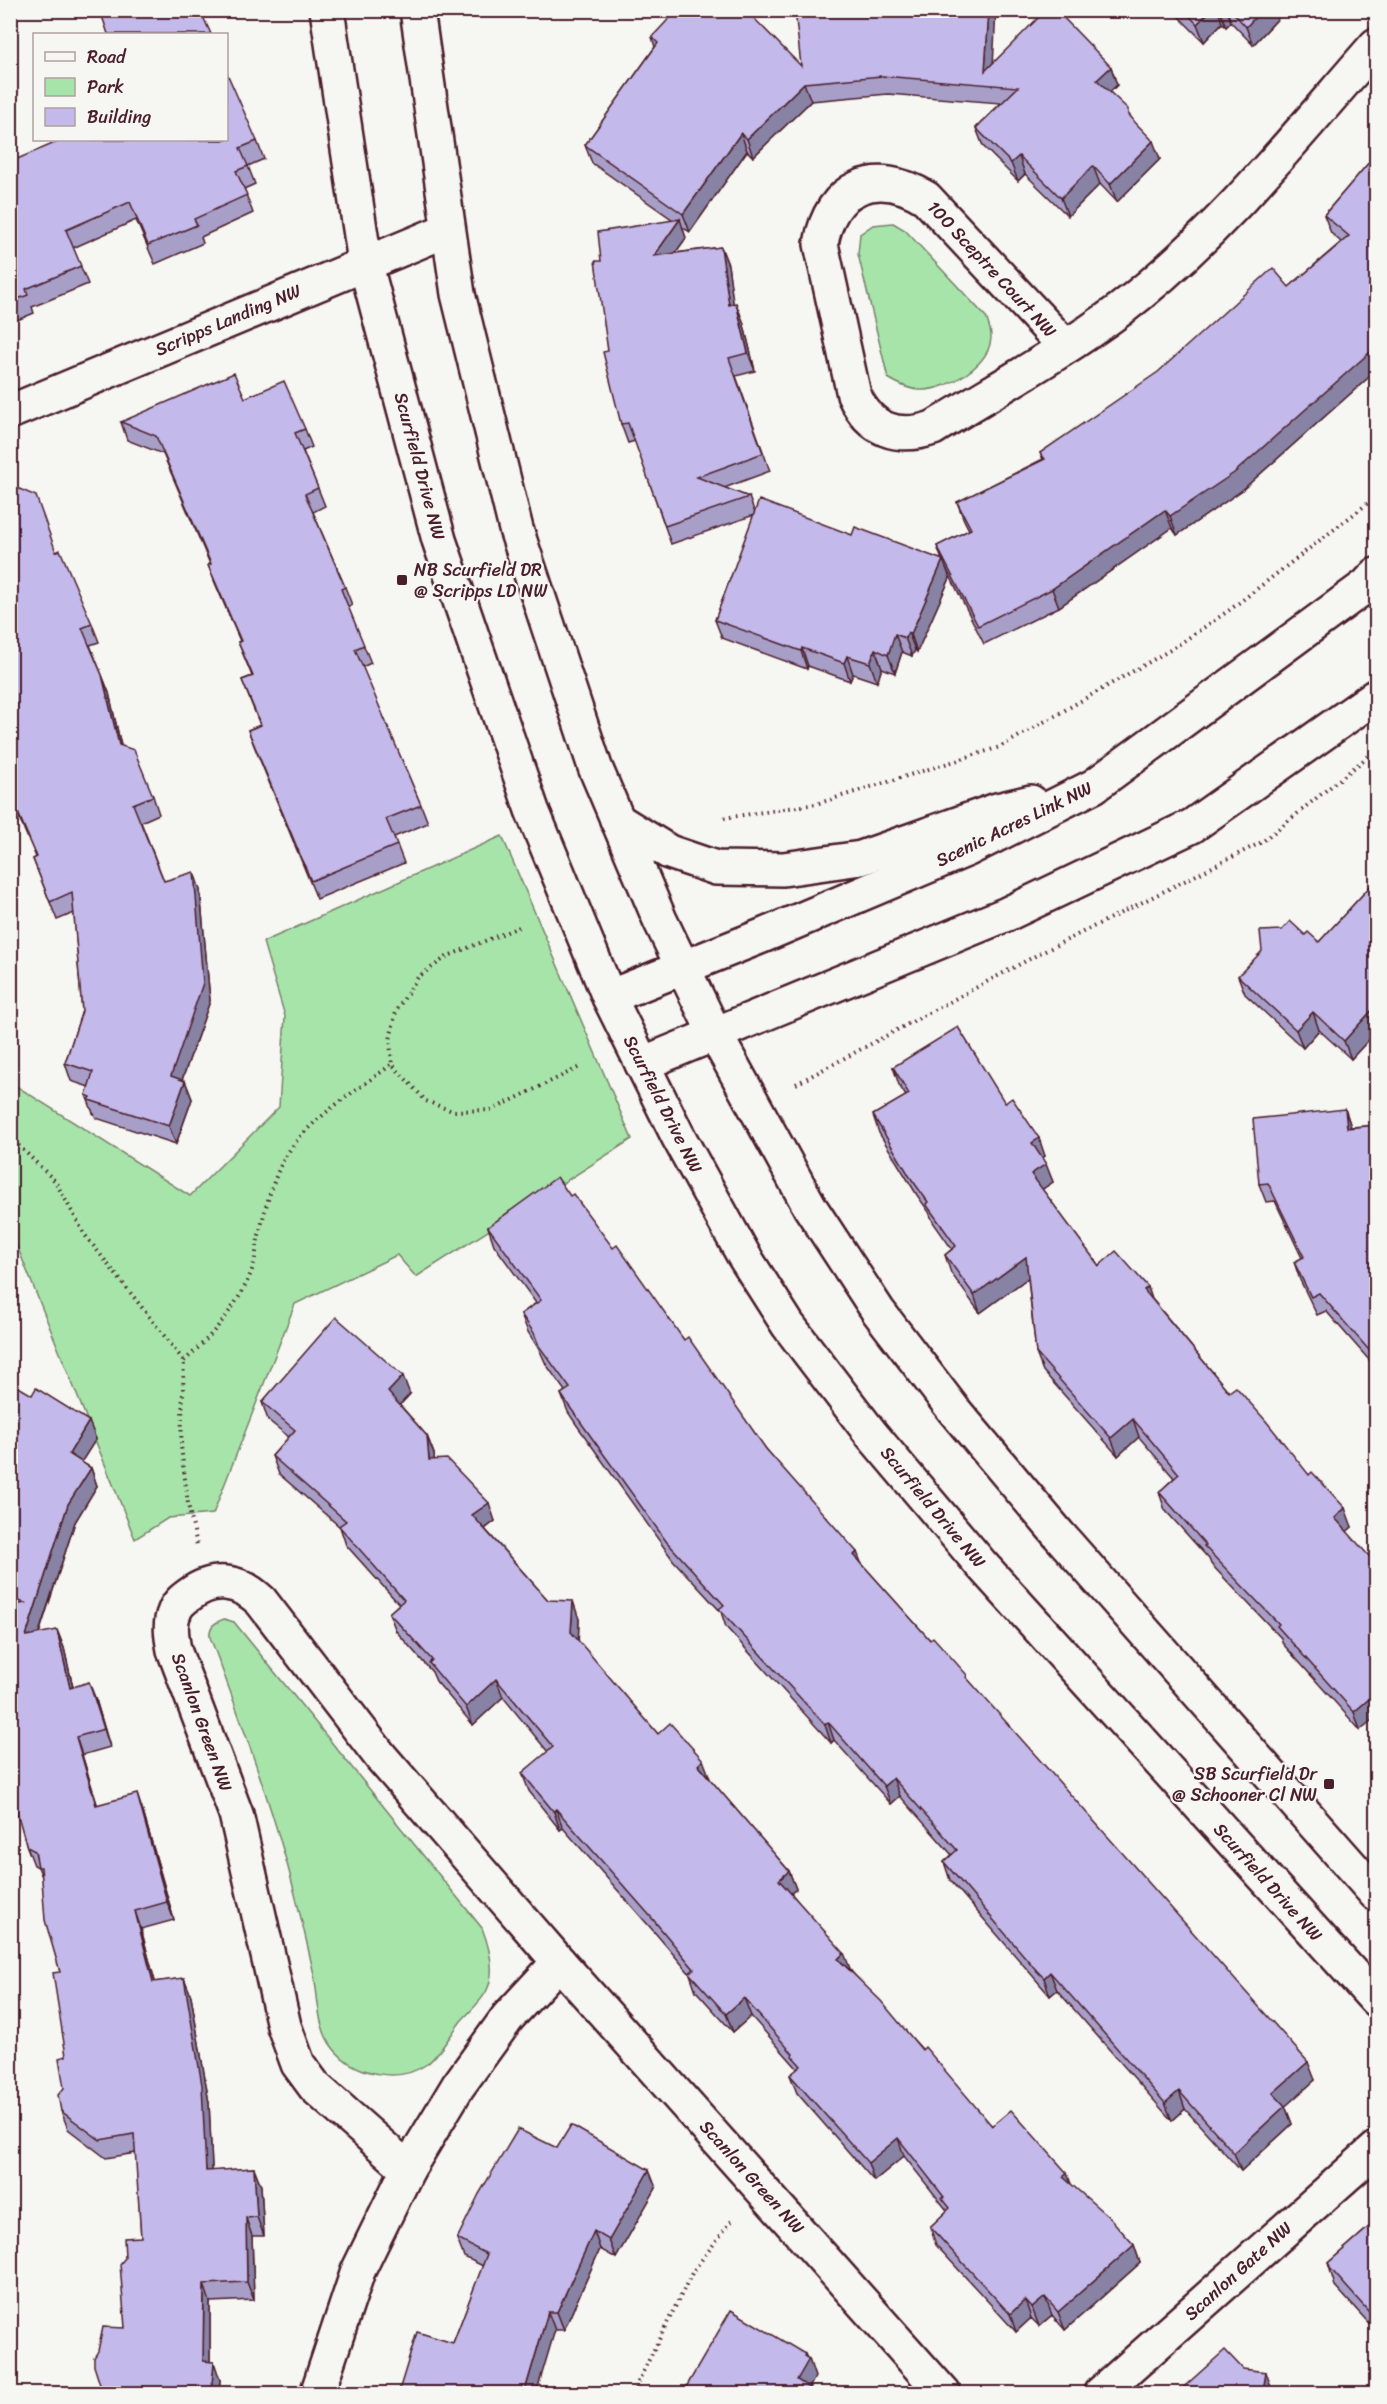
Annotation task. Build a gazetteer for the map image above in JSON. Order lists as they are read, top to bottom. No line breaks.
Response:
{"streets":{"street":["100 Sceptre Court NW","Scripps Landing NW","Scurfield Drive NW","Scenic Acres Link NW","Scanlon Green NW","Scanlon Gate NW"]},"crossings":[["Scripps Landing NW","Scurfield Drive NW"],["Scurfield Drive NW","Scenic Acres Link NW"]],"places":{"transit":["NB Scurfield DR @ Scripps LD NW","SB Scurfield Dr @ Schooner Cl NW"]},"legend":["Road","Park","Building"]}
